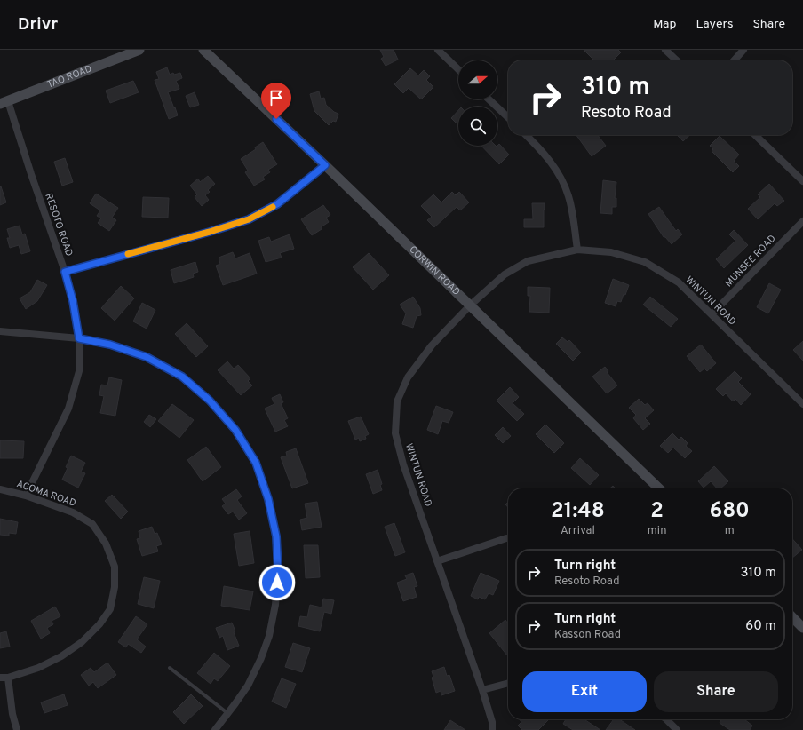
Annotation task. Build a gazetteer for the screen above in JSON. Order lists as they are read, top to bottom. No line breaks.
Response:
{"streets":{"main road":["TAO ROAD","CORWIN ROAD"],"street":["RESOTO ROAD","MUNSEE ROAD","WINTUN ROAD","ACOMA ROAD"]},"crossings":[["TAO ROAD","RESOTO ROAD"],["RESOTO ROAD","ACOMA ROAD"],["MUNSEE ROAD","WINTUN ROAD"],["CORWIN ROAD","WINTUN ROAD"]],"north":"right","page":{"header":"Drivr","nav":["Map","Layers","Share"],"turn":["310 m","Resoto Road"],"eta":["21:48","Arrival","2","min","680","m"],"list":[{"name":"Turn right","note":"Resoto Road","value":"310 m"},{"name":"Turn right","note":"Kasson Road","value":"60 m"}],"buttons":["Exit","Share"]}}
